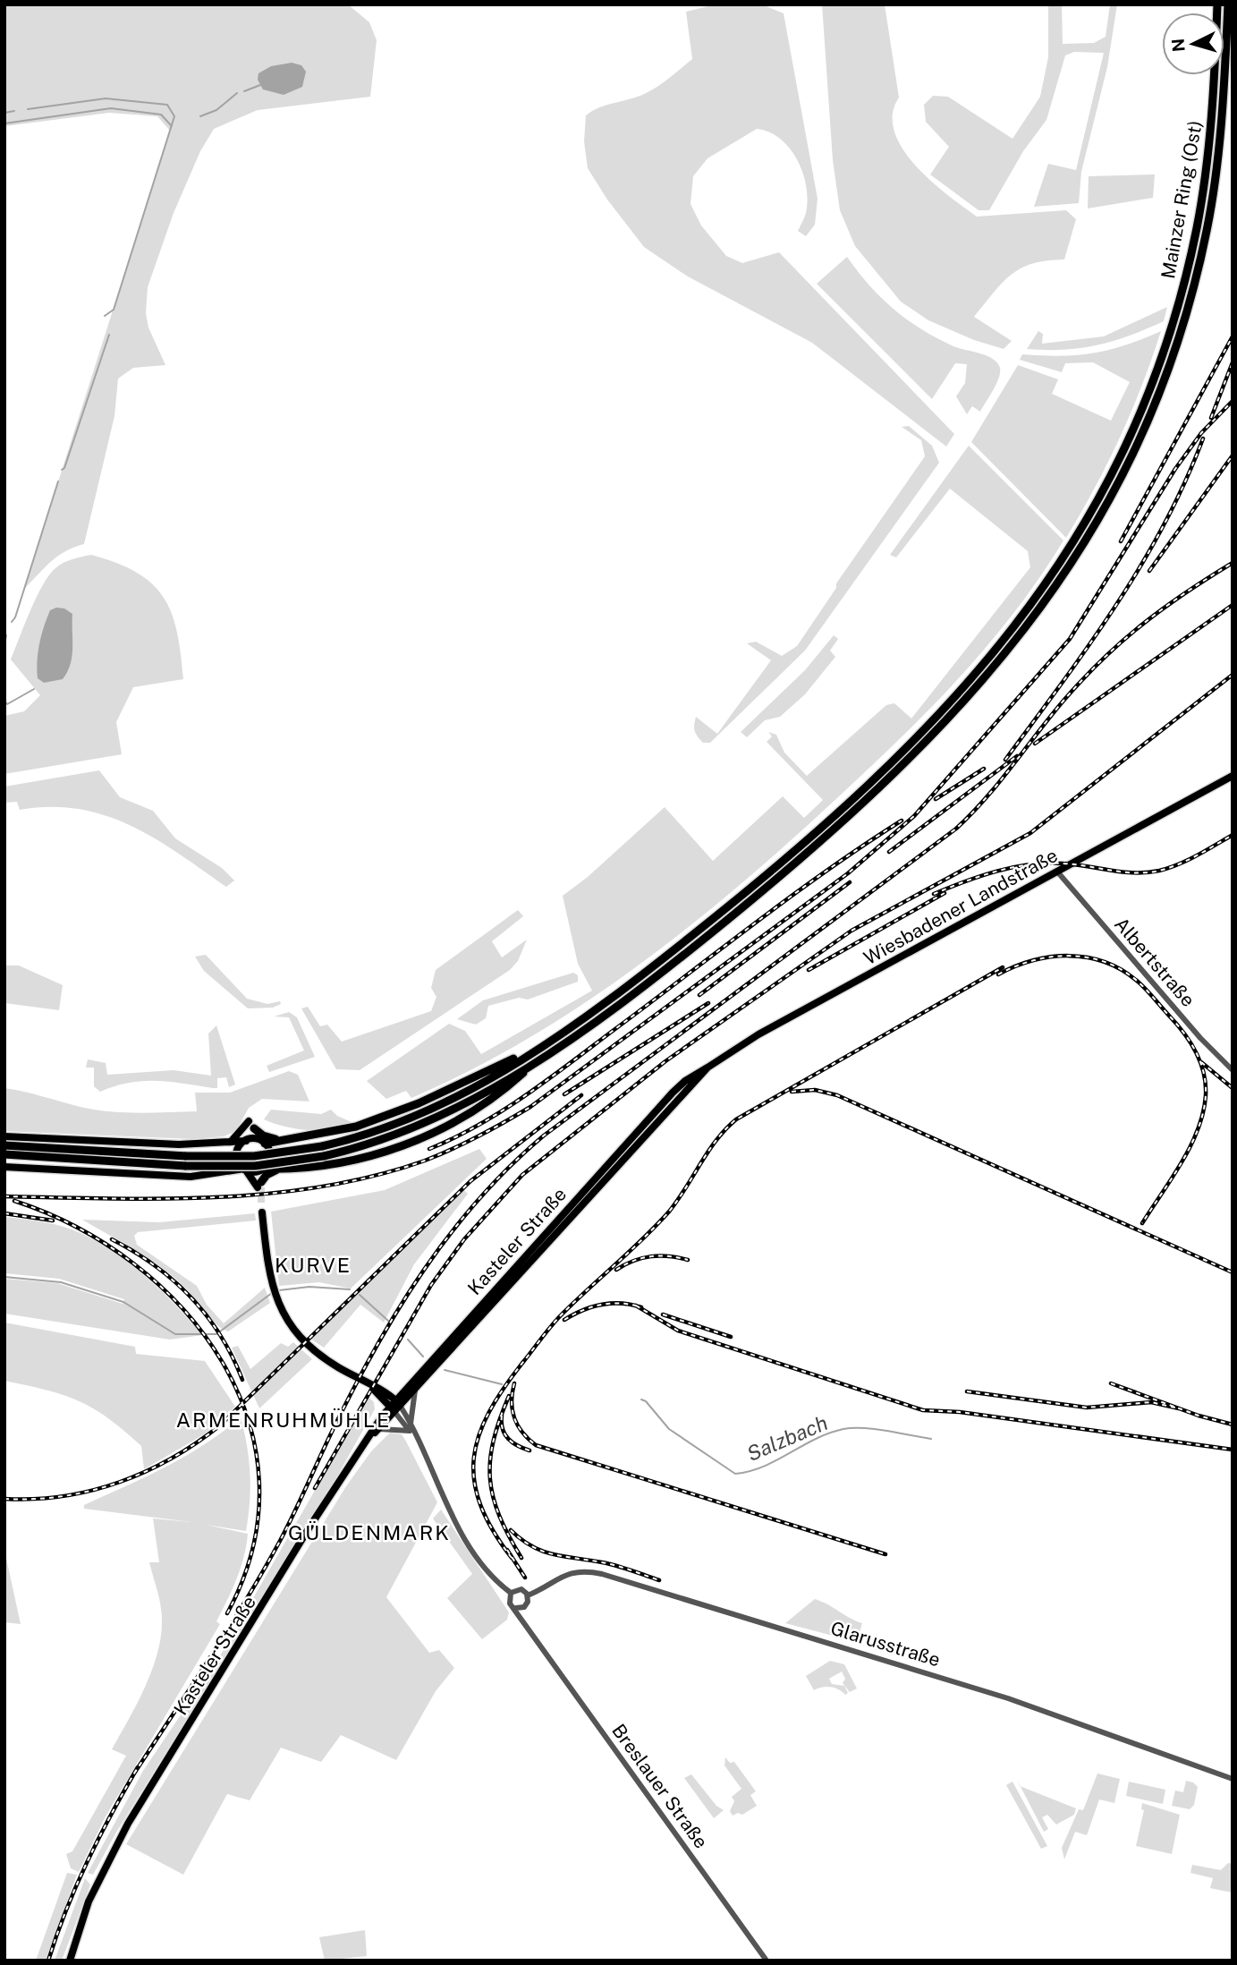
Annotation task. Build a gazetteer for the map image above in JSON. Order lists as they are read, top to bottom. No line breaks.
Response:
{"streets":{"highway":["Mainzer Ring (Ost)"],"main road":["Wiesbadener Landstraße","Kasteler Straße"],"street":["Albertstraße","Glarusstraße","Breslauer Straße"]},"crossings":[["Wiesbadener Landstraße","Albertstraße"],["Wiesbadener Landstraße","Kasteler Straße"],["Glarusstraße","Breslauer Straße"]],"districts":["KURVE","ARMENRUHMÜHLE","GÜLDENMARK"],"water":["Salzbach"],"north":"left"}
